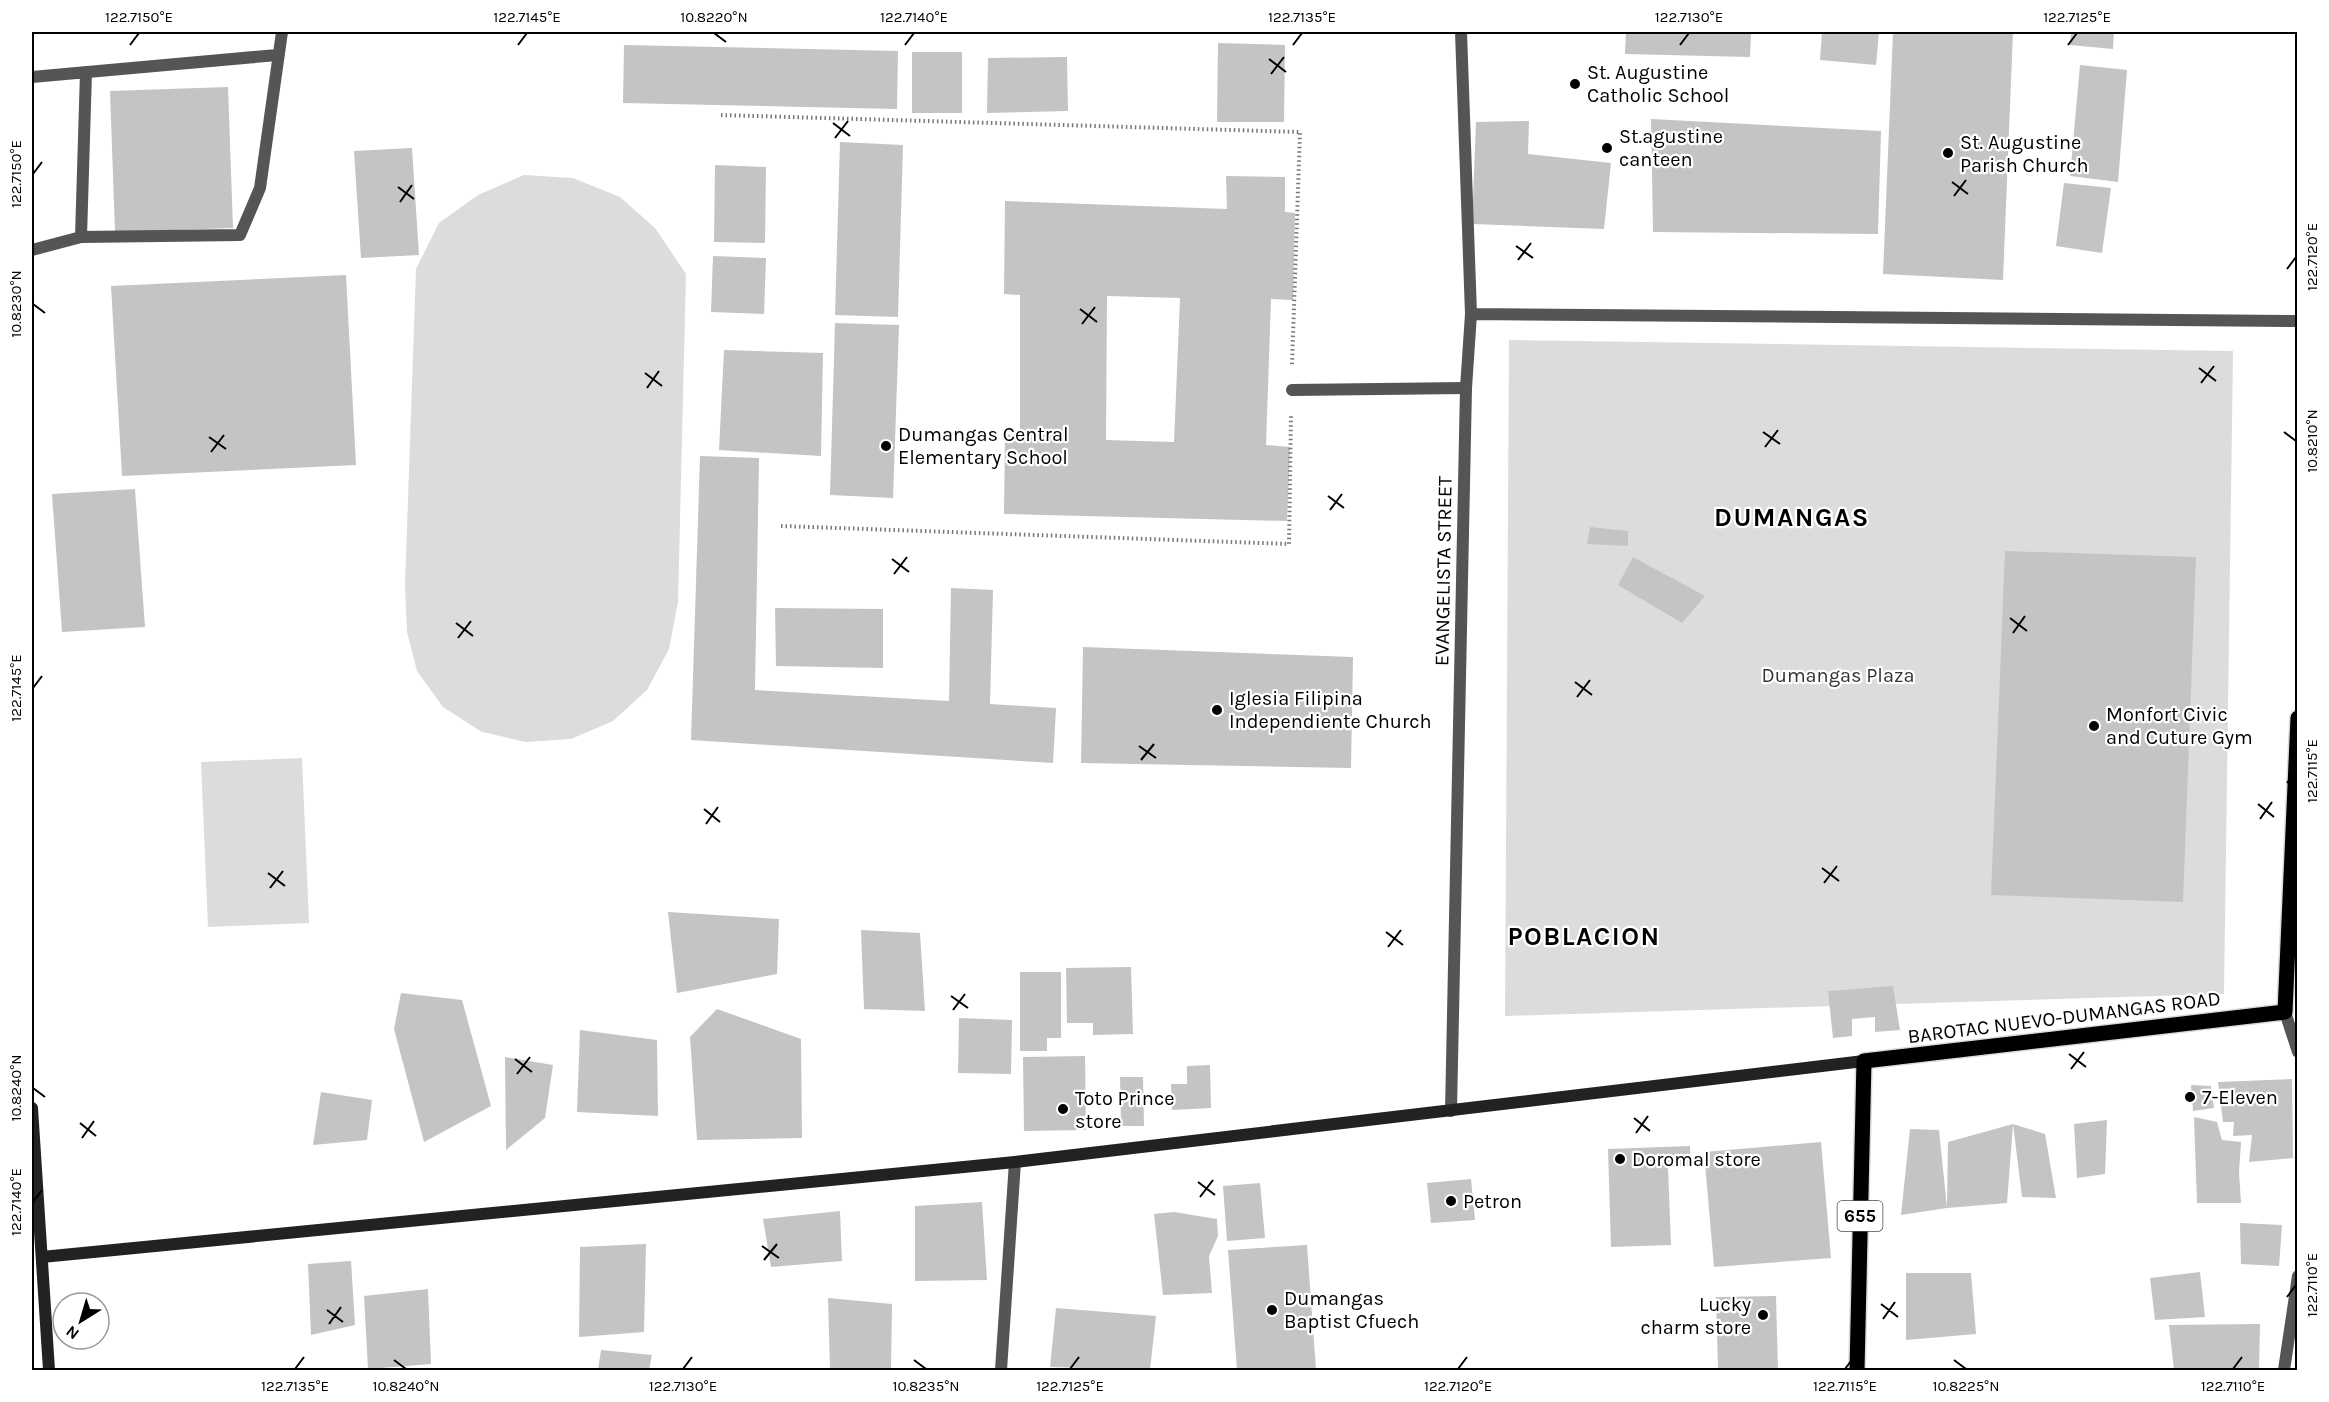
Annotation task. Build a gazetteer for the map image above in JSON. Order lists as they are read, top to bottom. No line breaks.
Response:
{"streets":{"main road":["BAROTAC NUEVO-DUMANGAS ROAD","655"],"street":["EVANGELISTA STREET"]},"crossings":[["BAROTAC NUEVO-DUMANGAS ROAD","655"]],"districts":["DUMANGAS","POBLACION"],"parks":["Dumangas Plaza"],"places":["St. Augustine Catholic School","St.agustine canteen","St. Augustine Parish Church","Dumangas Central Elementary School","Iglesia Filipina Independiente Church","Monfort Civic and Cuture Gym","7-Eleven","Toto Prince store","Doromal store","Petron","Dumangas Baptist Cfuech","Lucky charm store"],"north":"bottom left","coordinates":["122.7150°E","122.7145°E","10.8220°N","122.7140°E","122.7135°E","122.7130°E","122.7125°E","122.7120°E","10.8230°N","10.8210°N","122.7115°E","10.8240°N","122.7110°E","10.8235°N","10.8225°N"]}
